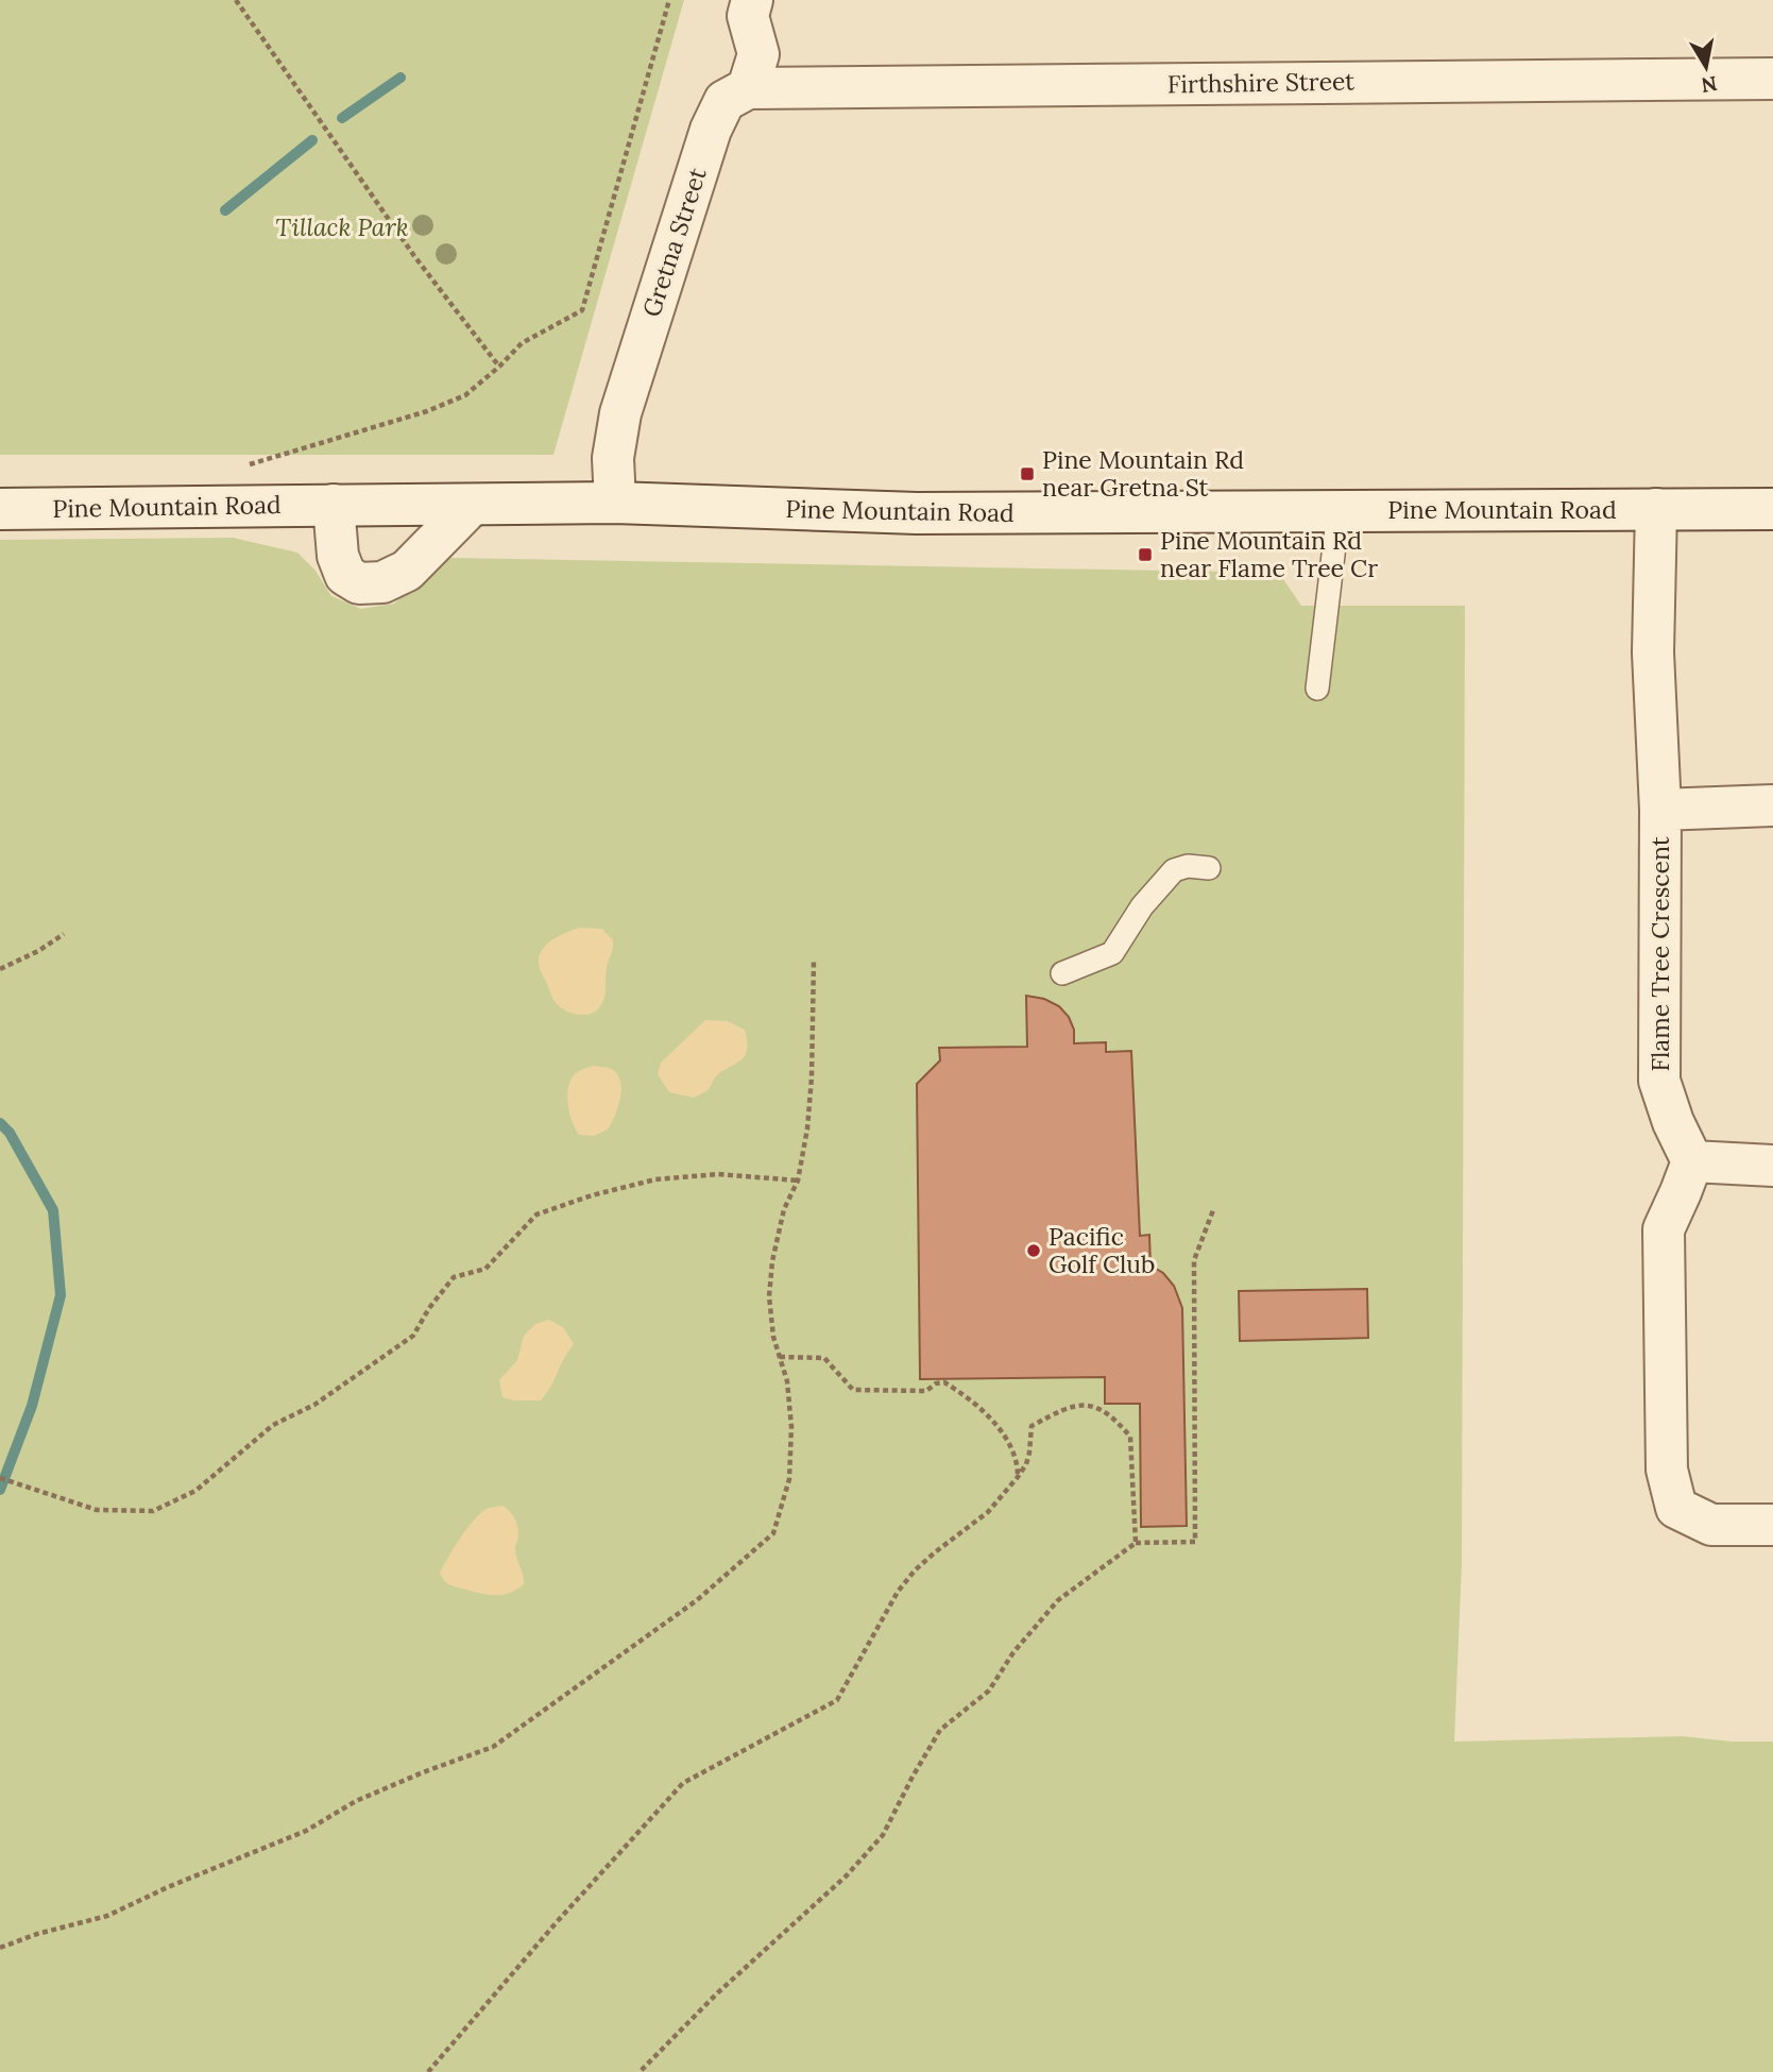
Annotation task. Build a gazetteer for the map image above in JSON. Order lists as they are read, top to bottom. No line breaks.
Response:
{"streets":{"street":["Firthshire Street","Gretna Street","Pine Mountain Road","Flame Tree Crescent"]},"crossings":[["Firthshire Street","Gretna Street"],["Gretna Street","Pine Mountain Road"],["Pine Mountain Road","Flame Tree Crescent"]],"parks":["Tillack Park"],"places":{"transit":["Pine Mountain Rd near Gretna St","Pine Mountain Rd near Flame Tree Cr"],"other":["Pacific Golf Club"]},"north":"bottom"}
